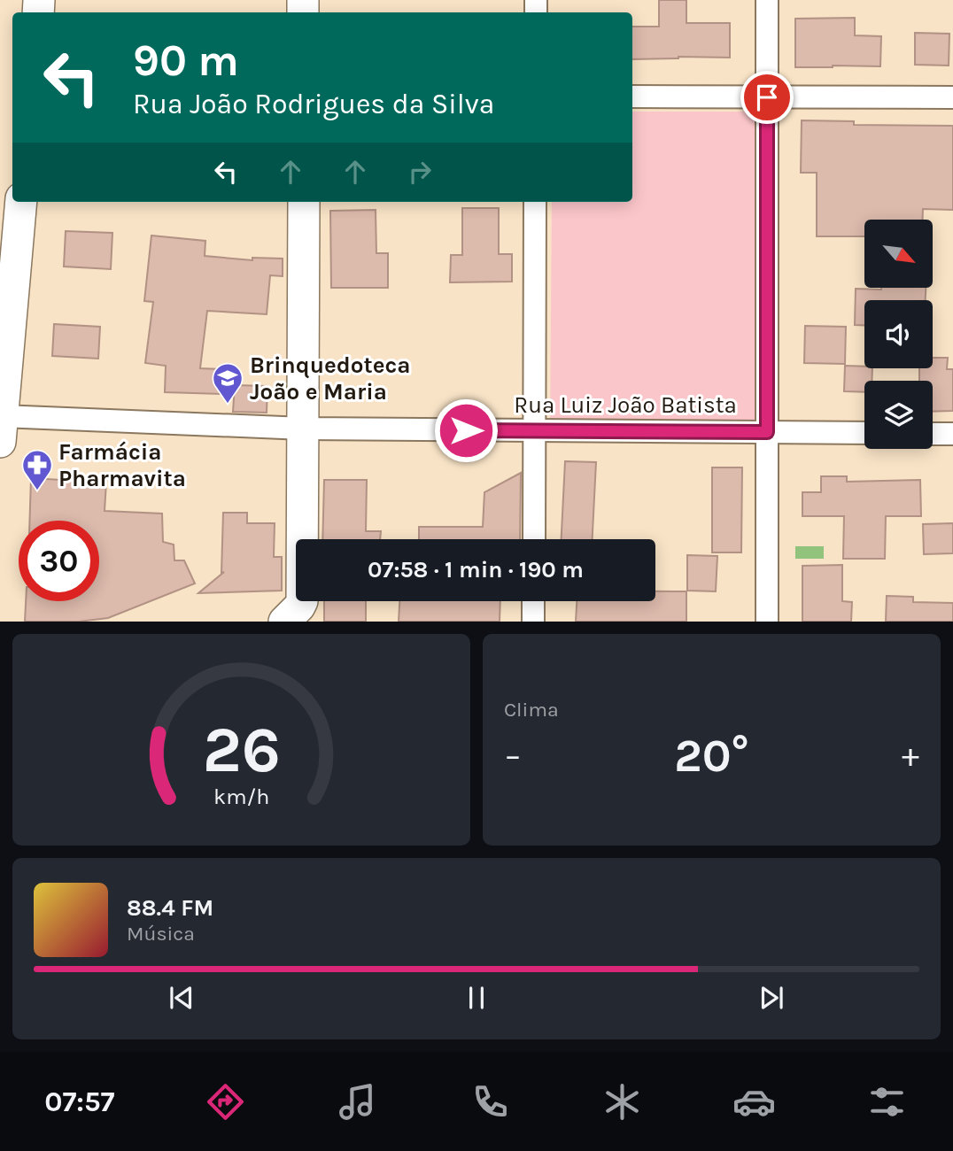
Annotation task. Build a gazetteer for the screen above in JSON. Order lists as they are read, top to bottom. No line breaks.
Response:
{"streets":{"street":["Rua Luiz João Batista"]},"places":{"school or university":["Brinquedoteca João e Maria"],"pharmacy":["Farmácia Pharmavita"]},"north":"bottom right","page":{"turn":["90 m","Rua João Rodrigues da Silva"],"limit":"30","trip":"07:58 · 1 min · 190 m","tile":"Clima","heat":["−","20°","+"],"song":["88.4 FM","Música"],"tabs":"07:57","gauge":["26","km/h"]}}
